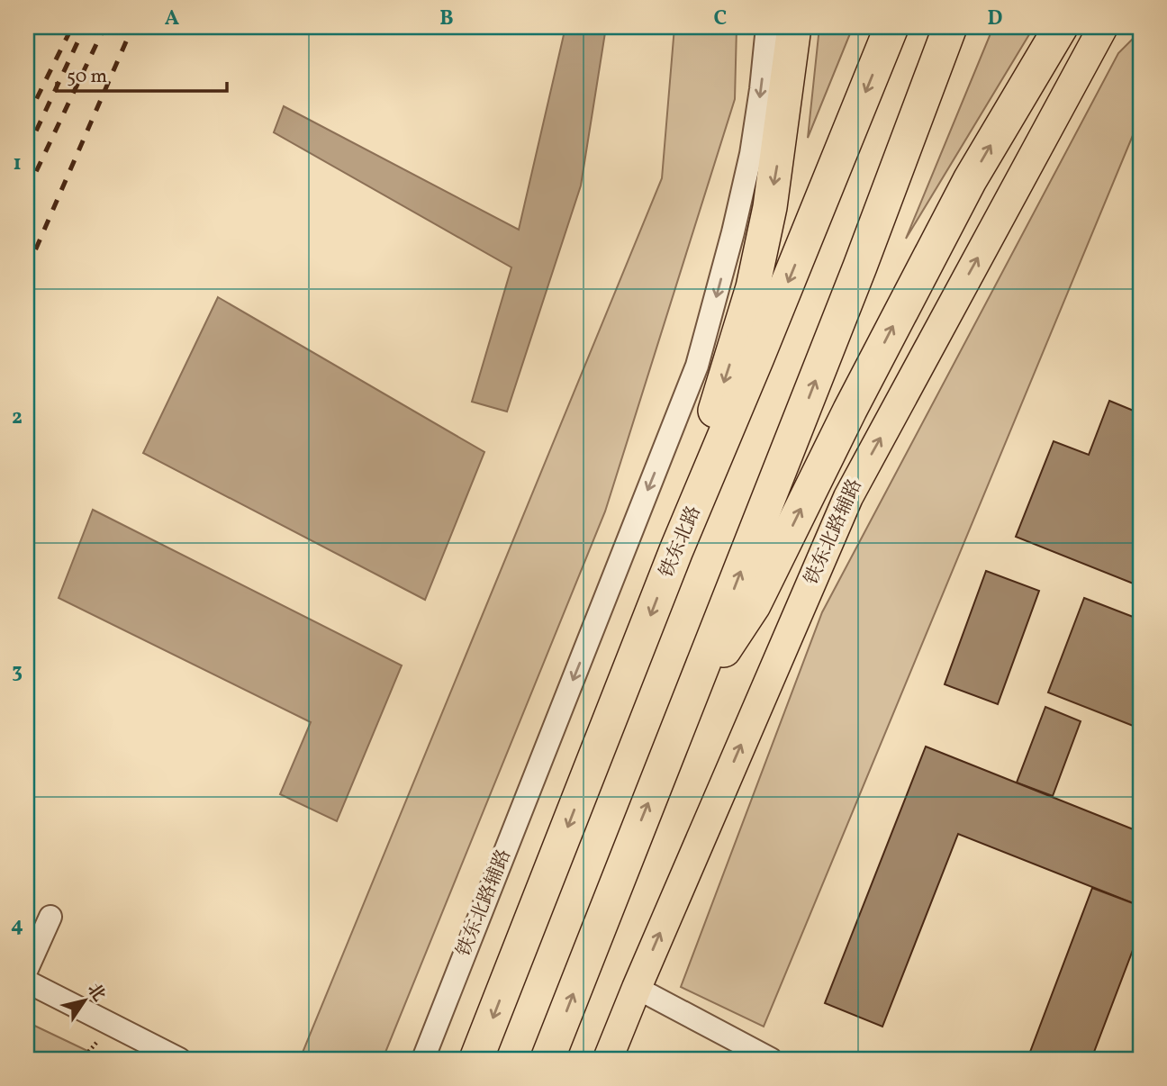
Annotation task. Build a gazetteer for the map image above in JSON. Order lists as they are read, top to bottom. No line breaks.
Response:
{"streets":{"highway":["铁东北路"],"main road":["铁东北路辅路"]},"scale_bar":"50 m","north":"top right","grid":{"columns":["A","B","C","D"],"rows":["1","2","3","4"]}}
